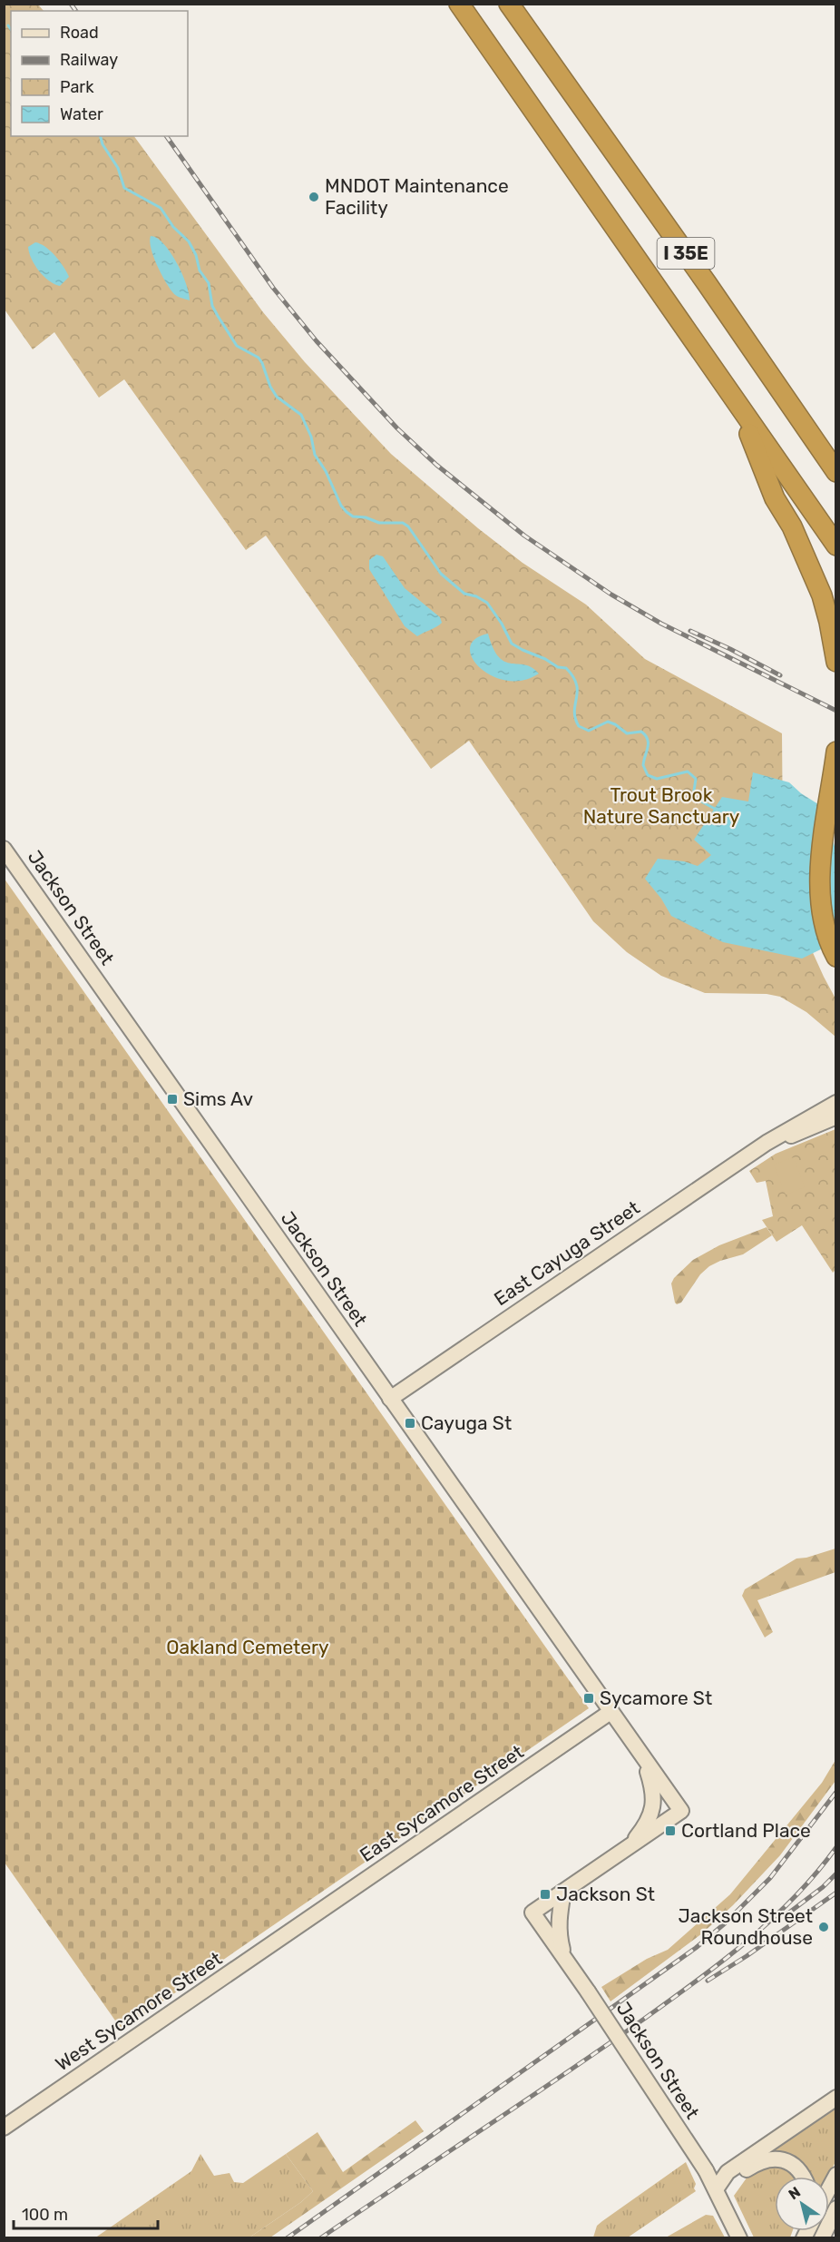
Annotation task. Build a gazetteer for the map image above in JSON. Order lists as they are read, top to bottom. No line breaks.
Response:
{"streets":{"highway":["I 35E"],"street":["Jackson Street","East Cayuga Street","East Sycamore Street","West Sycamore Street"]},"crossings":[["Jackson Street","East Cayuga Street"],["Jackson Street","East Sycamore Street"],["East Sycamore Street","West Sycamore Street"]],"parks":["Trout Brook Nature Sanctuary","Oakland Cemetery"],"places":{"other":["MNDOT Maintenance Facility","Jackson Street Roundhouse"],"transit":["Sims Av","Cayuga St","Sycamore St","Cortland Place","Jackson St"]},"legend":["Road","Railway","Park","Water"],"scale_bar":"100 m","north":"top left"}
